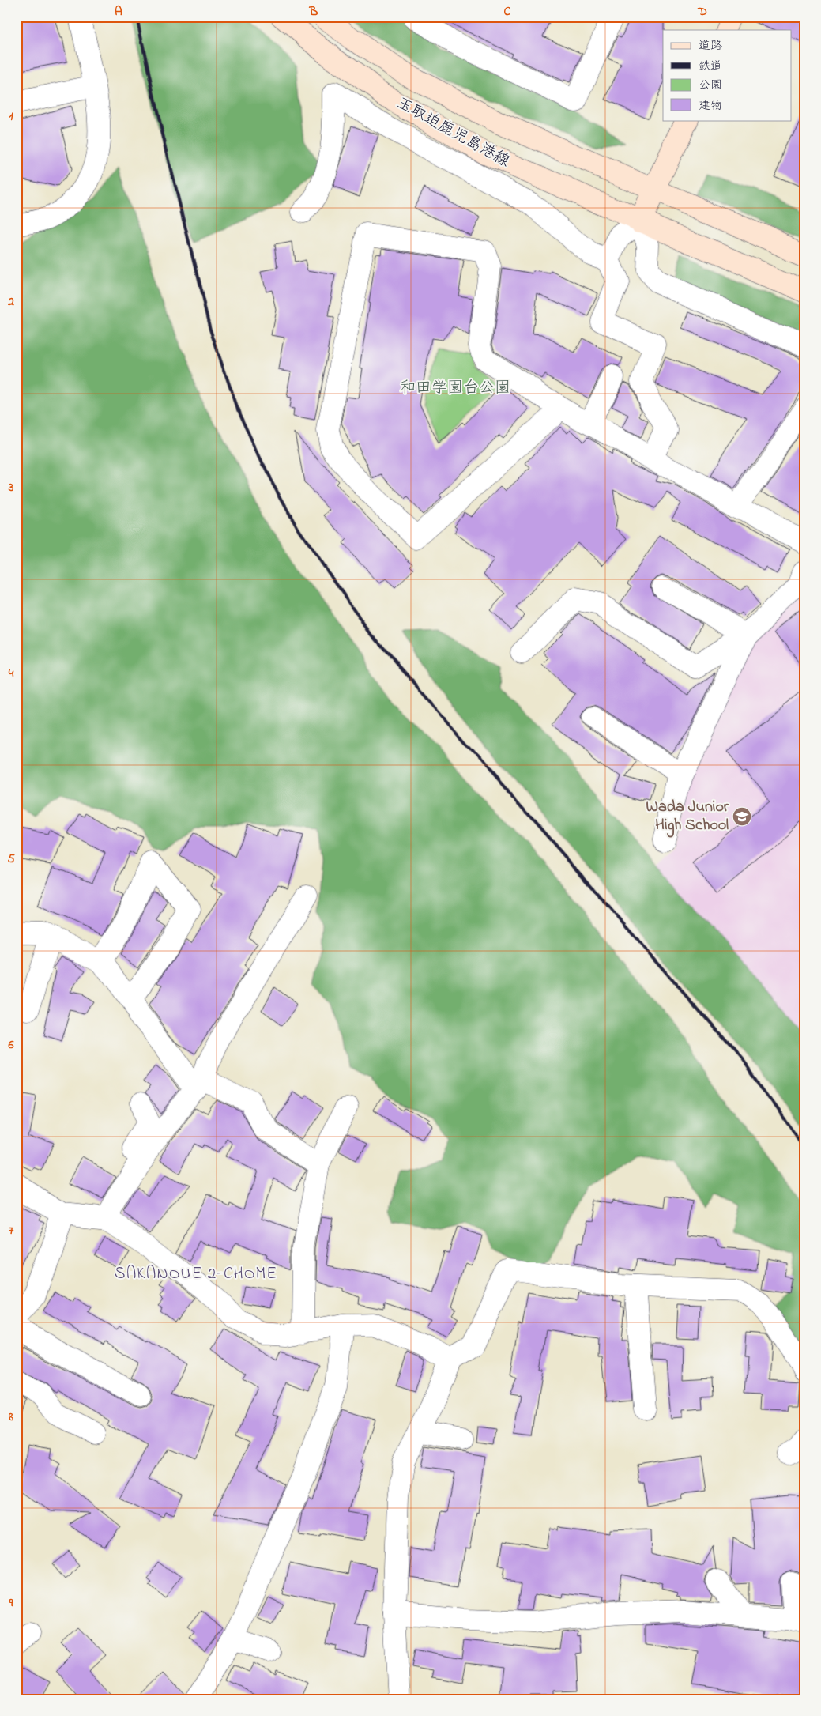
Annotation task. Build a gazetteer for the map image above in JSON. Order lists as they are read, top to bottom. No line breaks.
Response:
{"streets":{"main road":["玉取迫鹿児島港線"]},"districts":["SAKANOUE 2-CHOME"],"parks":["和田学園台公園"],"places":{"school or university":["Wada Junior High School"]},"legend":["道路","鉄道","公園","建物"],"grid":{"columns":["A","B","C","D"],"rows":["1","2","3","4","5","6","7","8","9"]}}
